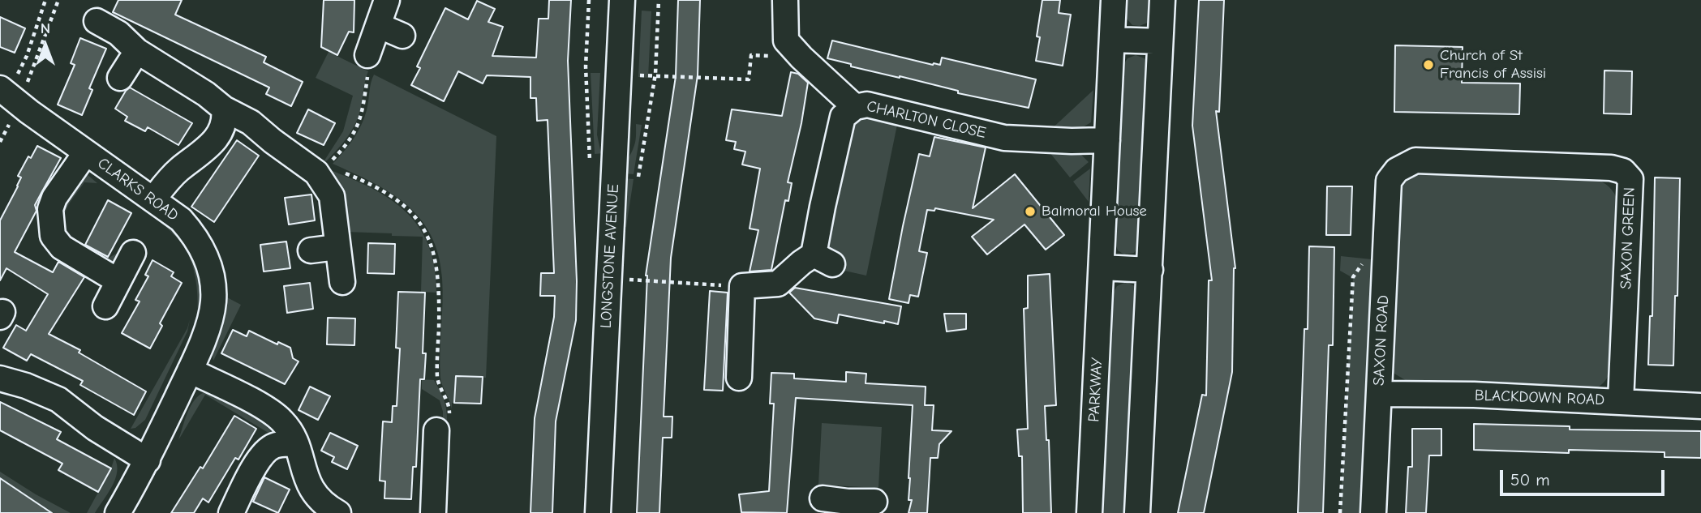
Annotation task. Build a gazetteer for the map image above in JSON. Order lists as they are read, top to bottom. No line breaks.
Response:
{"streets":{"street":["CHARLTON CLOSE","CLARKS ROAD","SAXON GREEN","LONGSTONE AVENUE","SAXON ROAD","PARKWAY","BLACKDOWN ROAD"]},"crossings":[["CHARLTON CLOSE","PARKWAY"],["SAXON GREEN","SAXON ROAD"],["SAXON GREEN","BLACKDOWN ROAD"],["SAXON ROAD","BLACKDOWN ROAD"]],"places":["Church of St Francis of Assisi","Balmoral House"],"scale_bar":"50 m","north":"top"}
